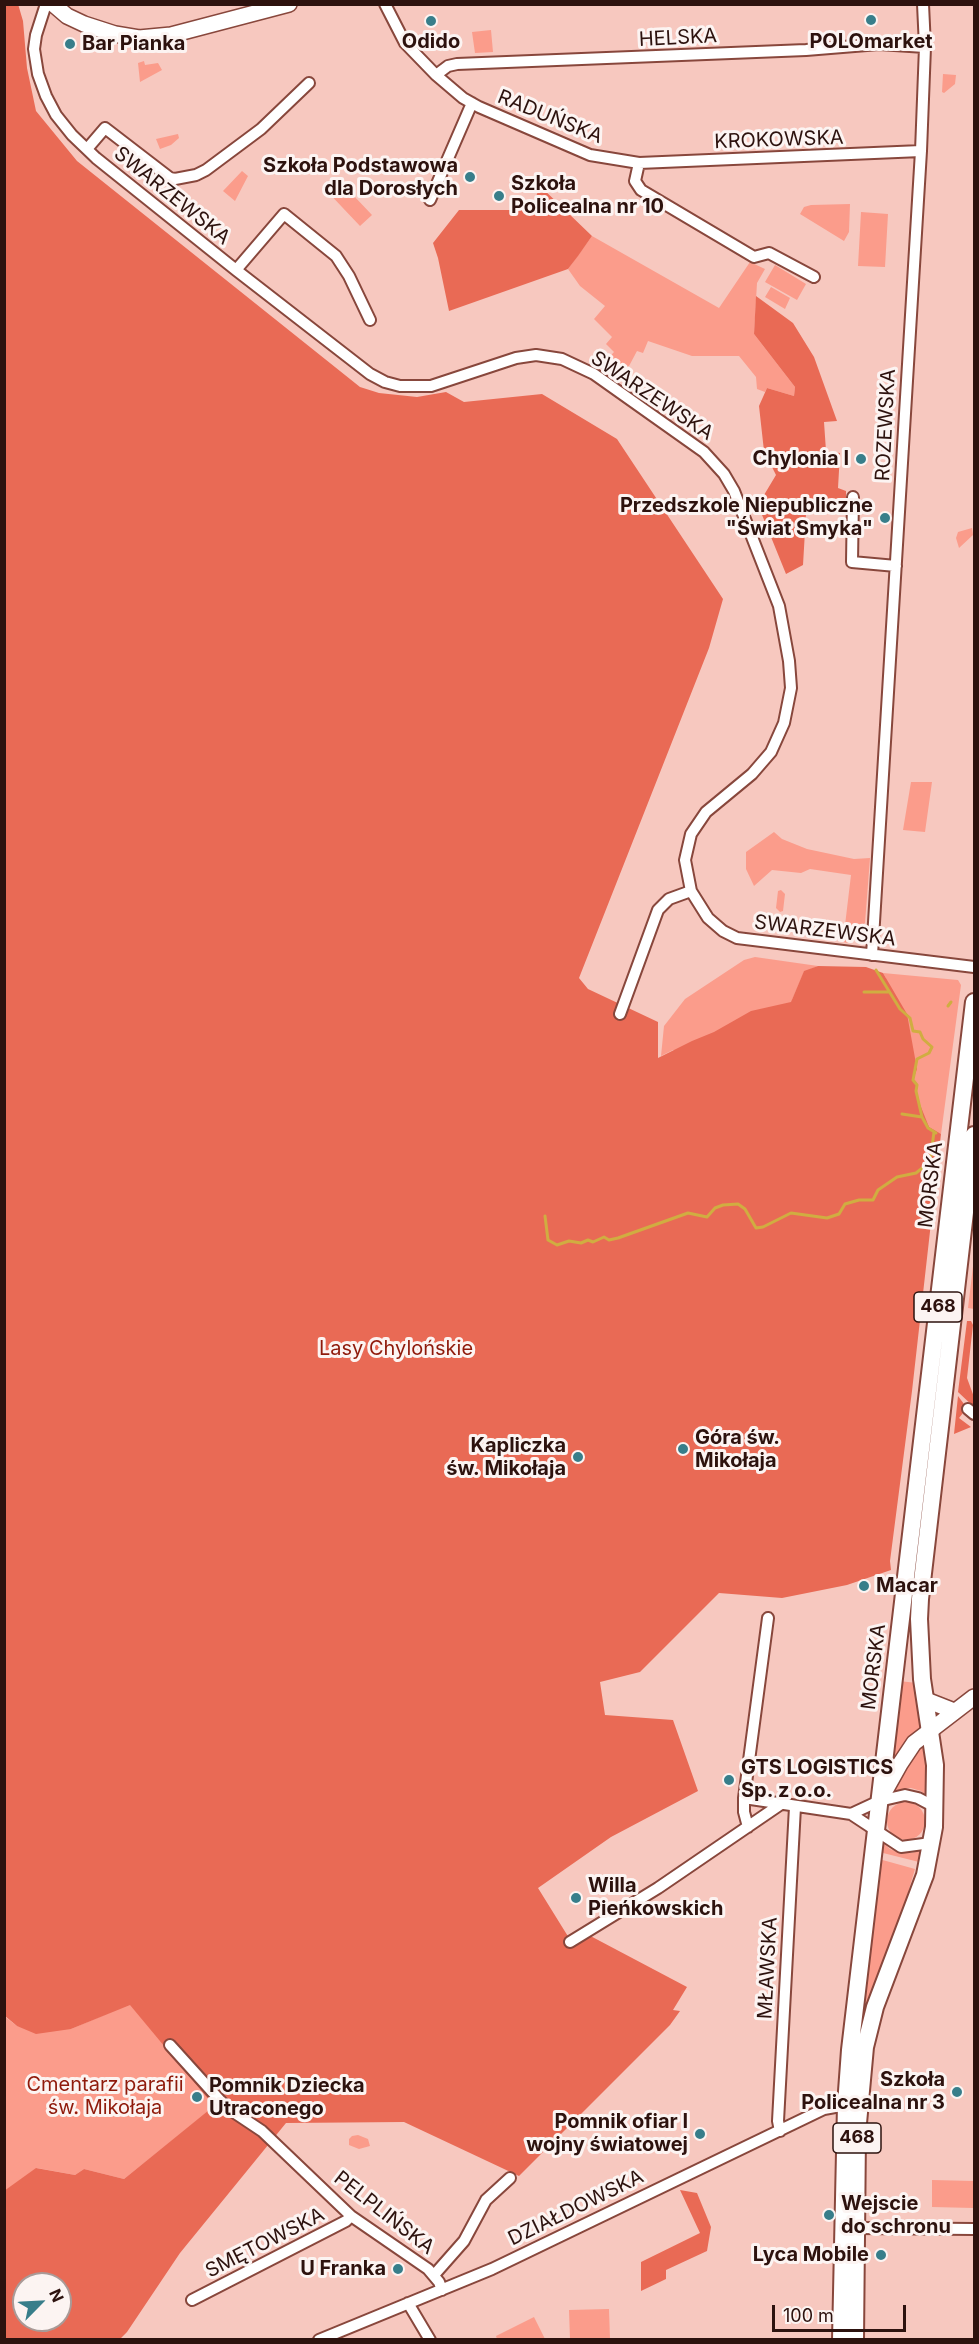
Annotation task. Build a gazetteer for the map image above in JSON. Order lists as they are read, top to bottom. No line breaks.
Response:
{"streets":{"main road":["MORSKA","468"],"street":["HELSKA","RADUŃSKA","KROKOWSKA","SWARZEWSKA","ROZEWSKA","MŁAWSKA","DZIAŁDOWSKA","PELPLIŃSKA","SMĘTOWSKA"]},"crossings":[["HELSKA","RADUŃSKA"],["HELSKA","ROZEWSKA"],["RADUŃSKA","KROKOWSKA"],["KROKOWSKA","ROZEWSKA"],["SWARZEWSKA","ROZEWSKA"],["MORSKA","DZIAŁDOWSKA"],["MŁAWSKA","DZIAŁDOWSKA"],["DZIAŁDOWSKA","PELPLIŃSKA"],["PELPLIŃSKA","SMĘTOWSKA"]],"parks":["Lasy Chylońskie","Cmentarz parafii św. Mikołaja"],"places":["POLOmarket","Odido","Bar Pianka","Szkoła Podstawowa dla Dorosłych","Szkoła Policealna nr 10","Chylonia I","Przedszkole Niepubliczne \"Świat Smyka\"","Góra św. Mikołaja","Kapliczka św. Mikołaja","Macar","GTS LOGISTICS Sp. z o.o.","Willa Pieńkowskich","Szkoła Policealna nr 3","Pomnik Dziecka Utraconego","Pomnik ofiar I wojny światowej","Wejscie do schronu","Lyca Mobile","U Franka"],"scale_bar":"100 m","north":"top right"}
